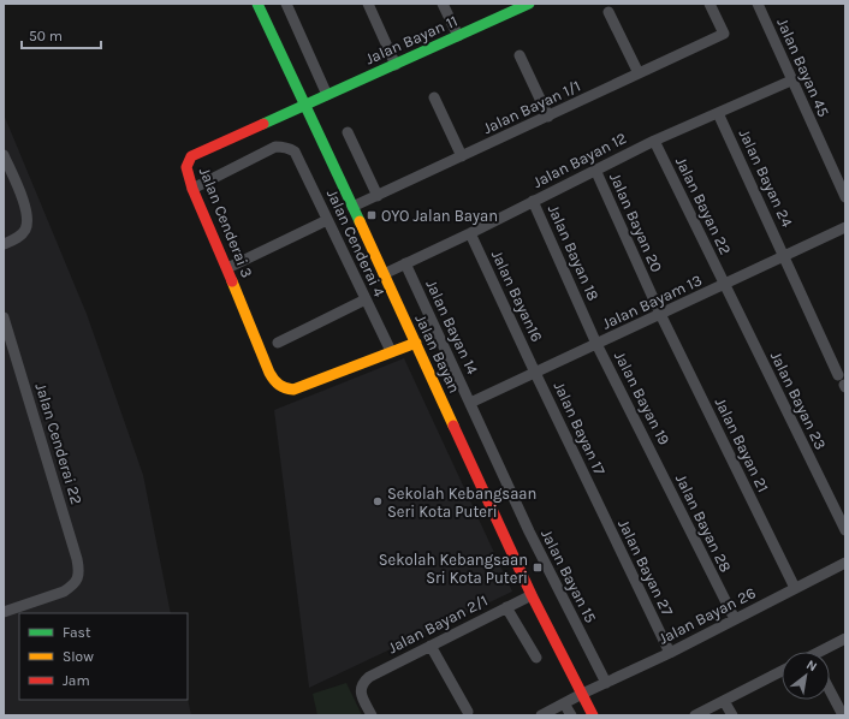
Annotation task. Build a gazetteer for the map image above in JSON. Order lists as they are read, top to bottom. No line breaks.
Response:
{"streets":{"street":["Jalan Bayan 11","Jalan Bayan 45","Jalan Bayan 1/1","Jalan Bayan 12","Jalan Bayan 24","Jalan Bayan 22","Jalan Cenderai 3","Jalan Bayan 20","Jalan Cenderai 4","Jalan Bayan 18","Jalan Bayan16","Jalan Bayam 13","Jalan Bayan 14","Jalan Bayan","Jalan Bayan 19","Jalan Bayan 23","Jalan Bayan 17","Jalan Cenderai 22","Jalan Bayan 21","Jalan Bayan 28","Jalan Bayan 27","Jalan Bayan 15","Jalan Bayan 26","Jalan Bayan 2/1"]},"crossings":[["Jalan Bayan 11","Jalan Cenderai 3"],["Jalan Bayan 11","Jalan Bayan"],["Jalan Bayan 45","Jalan Bayan 12"],["Jalan Bayan 1/1","Jalan Bayan"],["Jalan Bayan 12","Jalan Bayan 24"],["Jalan Bayan 12","Jalan Bayan 22"],["Jalan Bayan 12","Jalan Bayan 20"],["Jalan Bayan 12","Jalan Bayan 18"],["Jalan Bayan 12","Jalan Bayan16"],["Jalan Bayan 12","Jalan Bayan 14"],["Jalan Bayan 12","Jalan Bayan"],["Jalan Bayan 24","Jalan Bayam 13"],["Jalan Bayan 22","Jalan Bayam 13"],["Jalan Bayan 22","Jalan Bayan 23"],["Jalan Cenderai 3","Jalan Cenderai 4"],["Jalan Cenderai 3","Jalan Bayan"],["Jalan Bayan 20","Jalan Bayam 13"],["Jalan Bayan 20","Jalan Bayan 21"],["Jalan Bayan 18","Jalan Bayam 13"],["Jalan Bayan 18","Jalan Bayan 19"],["Jalan Bayan16","Jalan Bayam 13"],["Jalan Bayan16","Jalan Bayan 17"],["Jalan Bayam 13","Jalan Bayan 14"],["Jalan Bayam 13","Jalan Bayan 19"],["Jalan Bayam 13","Jalan Bayan 23"],["Jalan Bayam 13","Jalan Bayan 17"],["Jalan Bayam 13","Jalan Bayan 21"],["Jalan Bayam 13","Jalan Bayan 15"],["Jalan Bayan 14","Jalan Bayan 15"],["Jalan Bayan","Jalan Bayan 26"],["Jalan Bayan","Jalan Bayan 2/1"],["Jalan Bayan 19","Jalan Bayan 28"],["Jalan Bayan 17","Jalan Bayan 27"],["Jalan Bayan 21","Jalan Bayan 26"],["Jalan Bayan 28","Jalan Bayan 26"],["Jalan Bayan 27","Jalan Bayan 26"],["Jalan Bayan 15","Jalan Bayan 26"]],"places":{"transit":["OYO Jalan Bayan","Sekolah Kebangsaan Sri Kota Puteri"],"other":["Sekolah Kebangsaan Seri Kota Puteri"]},"legend":["Fast","Slow","Jam"],"scale_bar":"50 m","north":"top right"}
